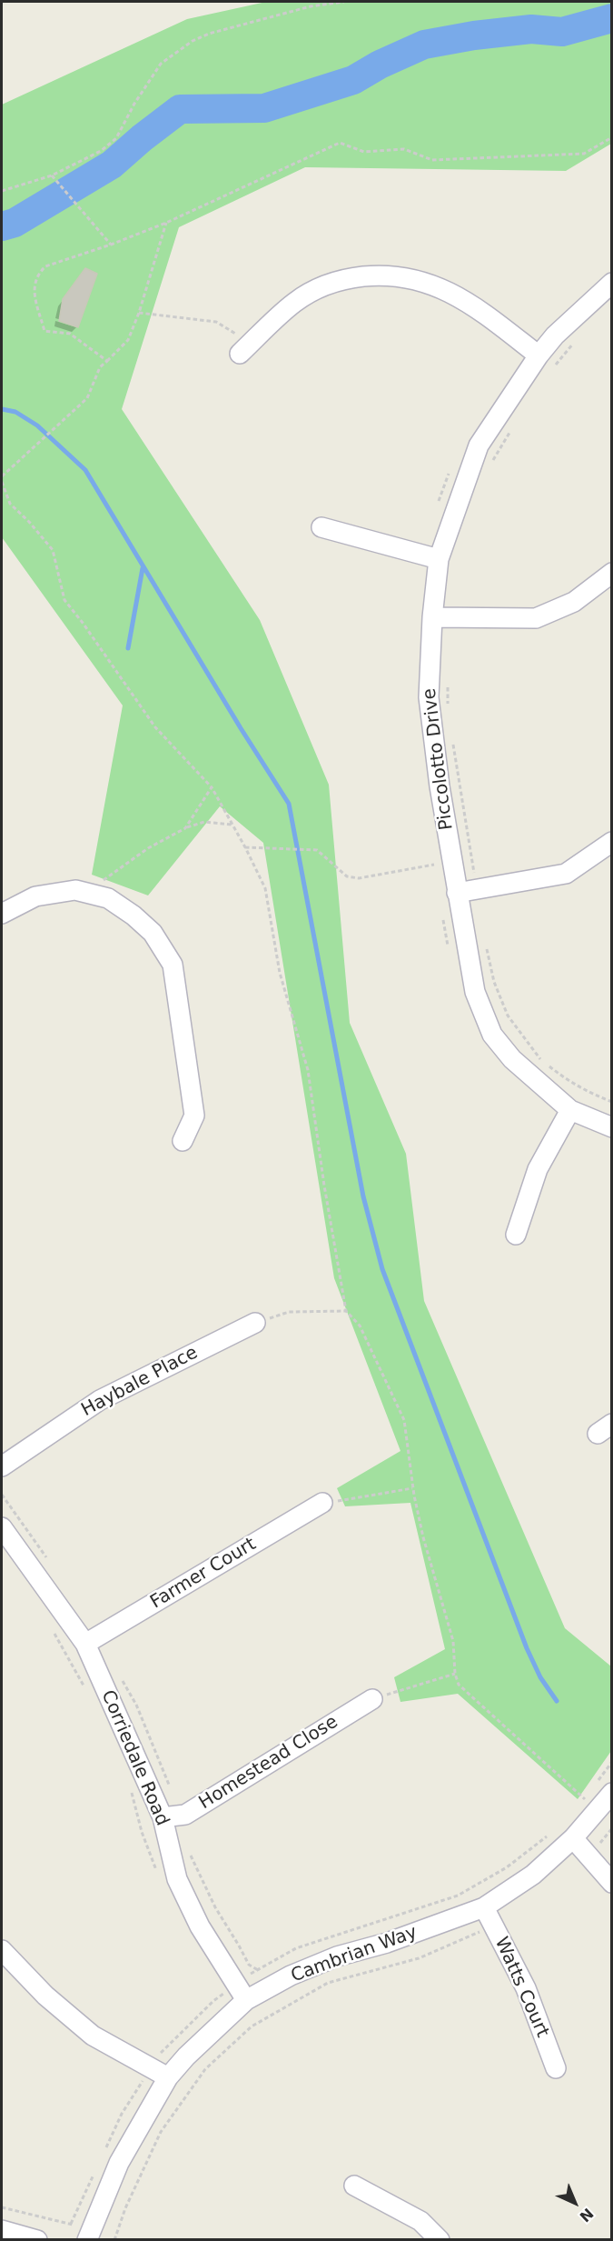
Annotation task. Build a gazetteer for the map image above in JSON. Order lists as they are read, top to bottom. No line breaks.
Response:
{"streets":{"street":["Piccolotto Drive","Haybale Place","Farmer Court","Corriedale Road","Homestead Close","Cambrian Way","Watts Court"]},"crossings":[["Farmer Court","Corriedale Road"],["Corriedale Road","Homestead Close"],["Corriedale Road","Cambrian Way"],["Cambrian Way","Watts Court"]],"north":"bottom right"}
